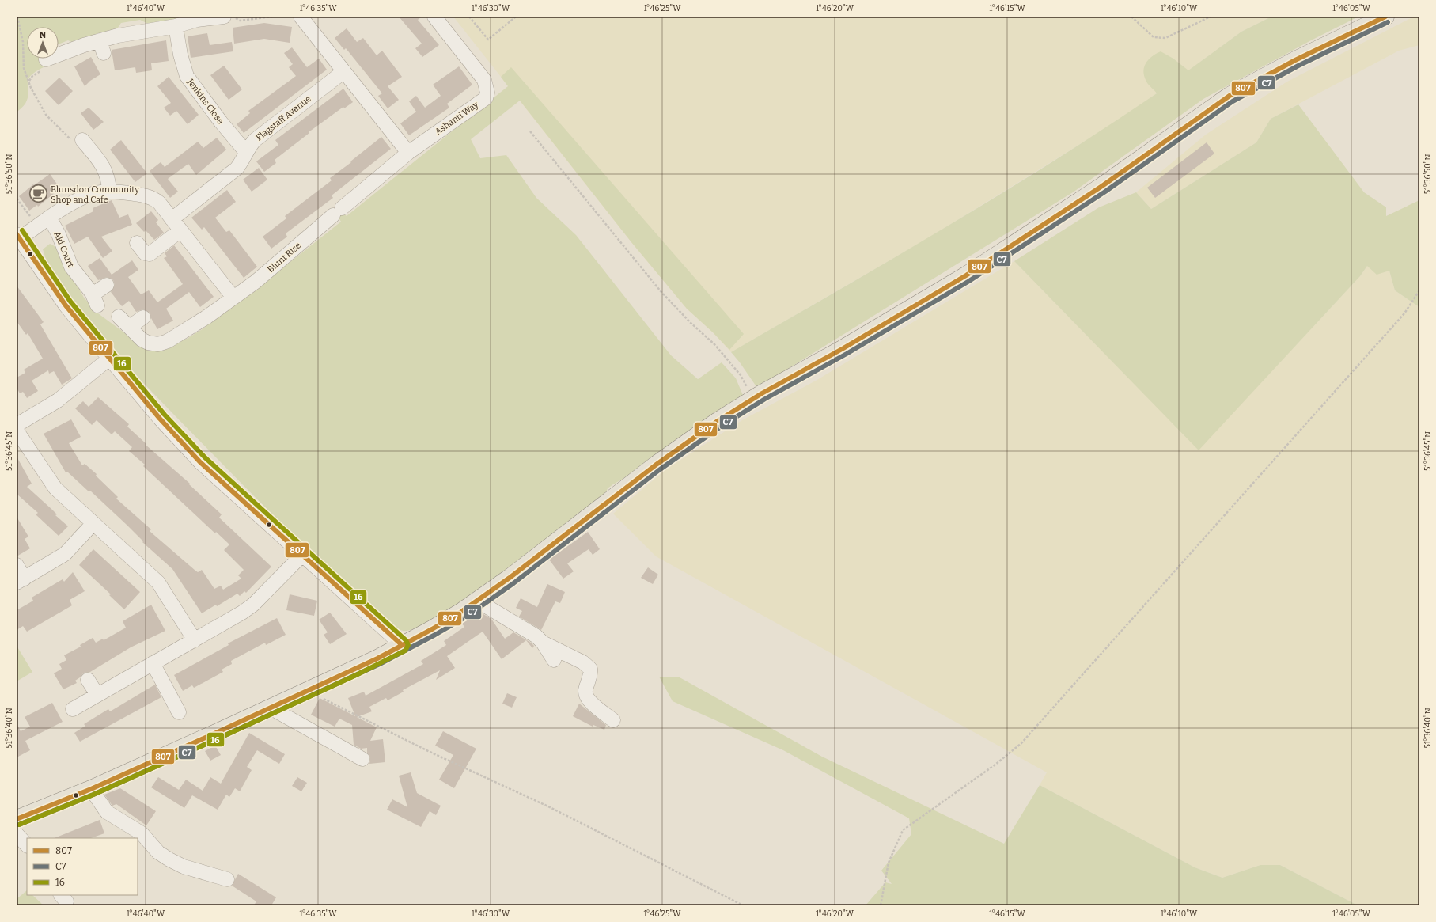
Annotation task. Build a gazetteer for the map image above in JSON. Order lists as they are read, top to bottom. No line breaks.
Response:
{"streets":{"street":["Jenkins Close","Flagstaff Avenue","Ashanti Way","Aki Court","Blunt Rise"]},"crossings":[["Jenkins Close","Flagstaff Avenue"],["Ashanti Way","Blunt Rise"]],"places":{"cafe":["Blunsdon Community Shop and Cafe"]},"lines":["transit line 807","transit line C7","transit line 16"],"legend":["807","C7","16"],"north":"top","coordinates":["1°46'40\"W","1°46'35\"W","1°46'30\"W","1°46'25\"W","1°46'20\"W","1°46'15\"W","1°46'10\"W","1°46'05\"W","51°36'50\"N","51°36'45\"N","51°36'40\"N"]}
